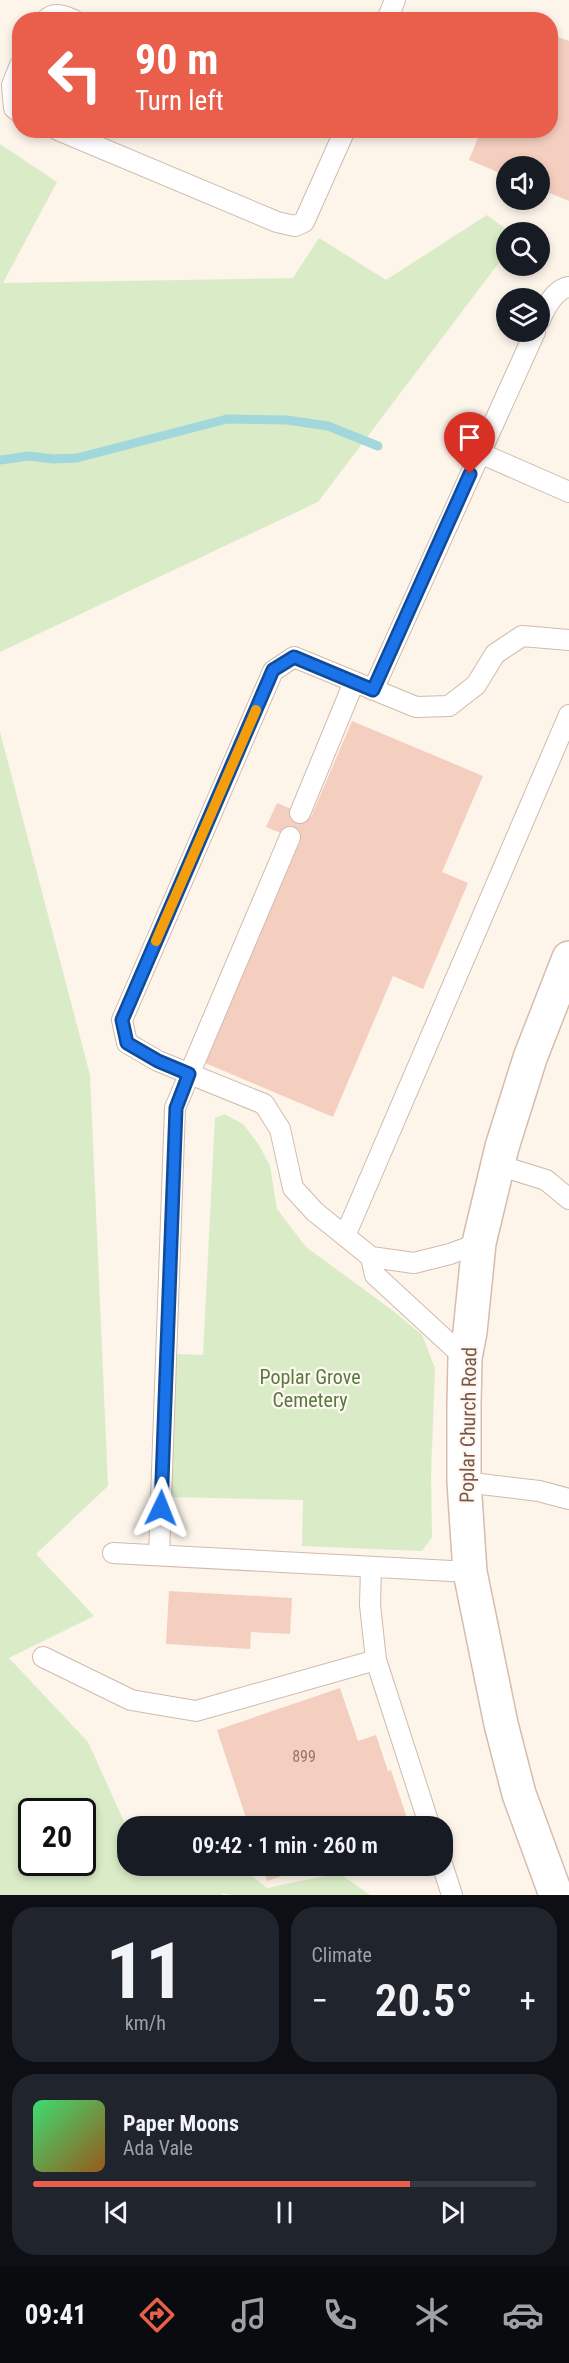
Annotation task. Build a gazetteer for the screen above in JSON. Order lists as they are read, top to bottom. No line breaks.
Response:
{"streets":{"street":["Poplar Church Road"]},"parks":["Poplar Grove Cemetery"],"house_numbers":["899"],"page":{"turn":["90 m","Turn left"],"limit":"20","trip":"09:42 · 1 min · 260 m","tile":[["11","km/h"],"Climate"],"heat":["−","20.5°","+"],"song":["Paper Moons","Ada Vale"],"tabs":"09:41"}}
